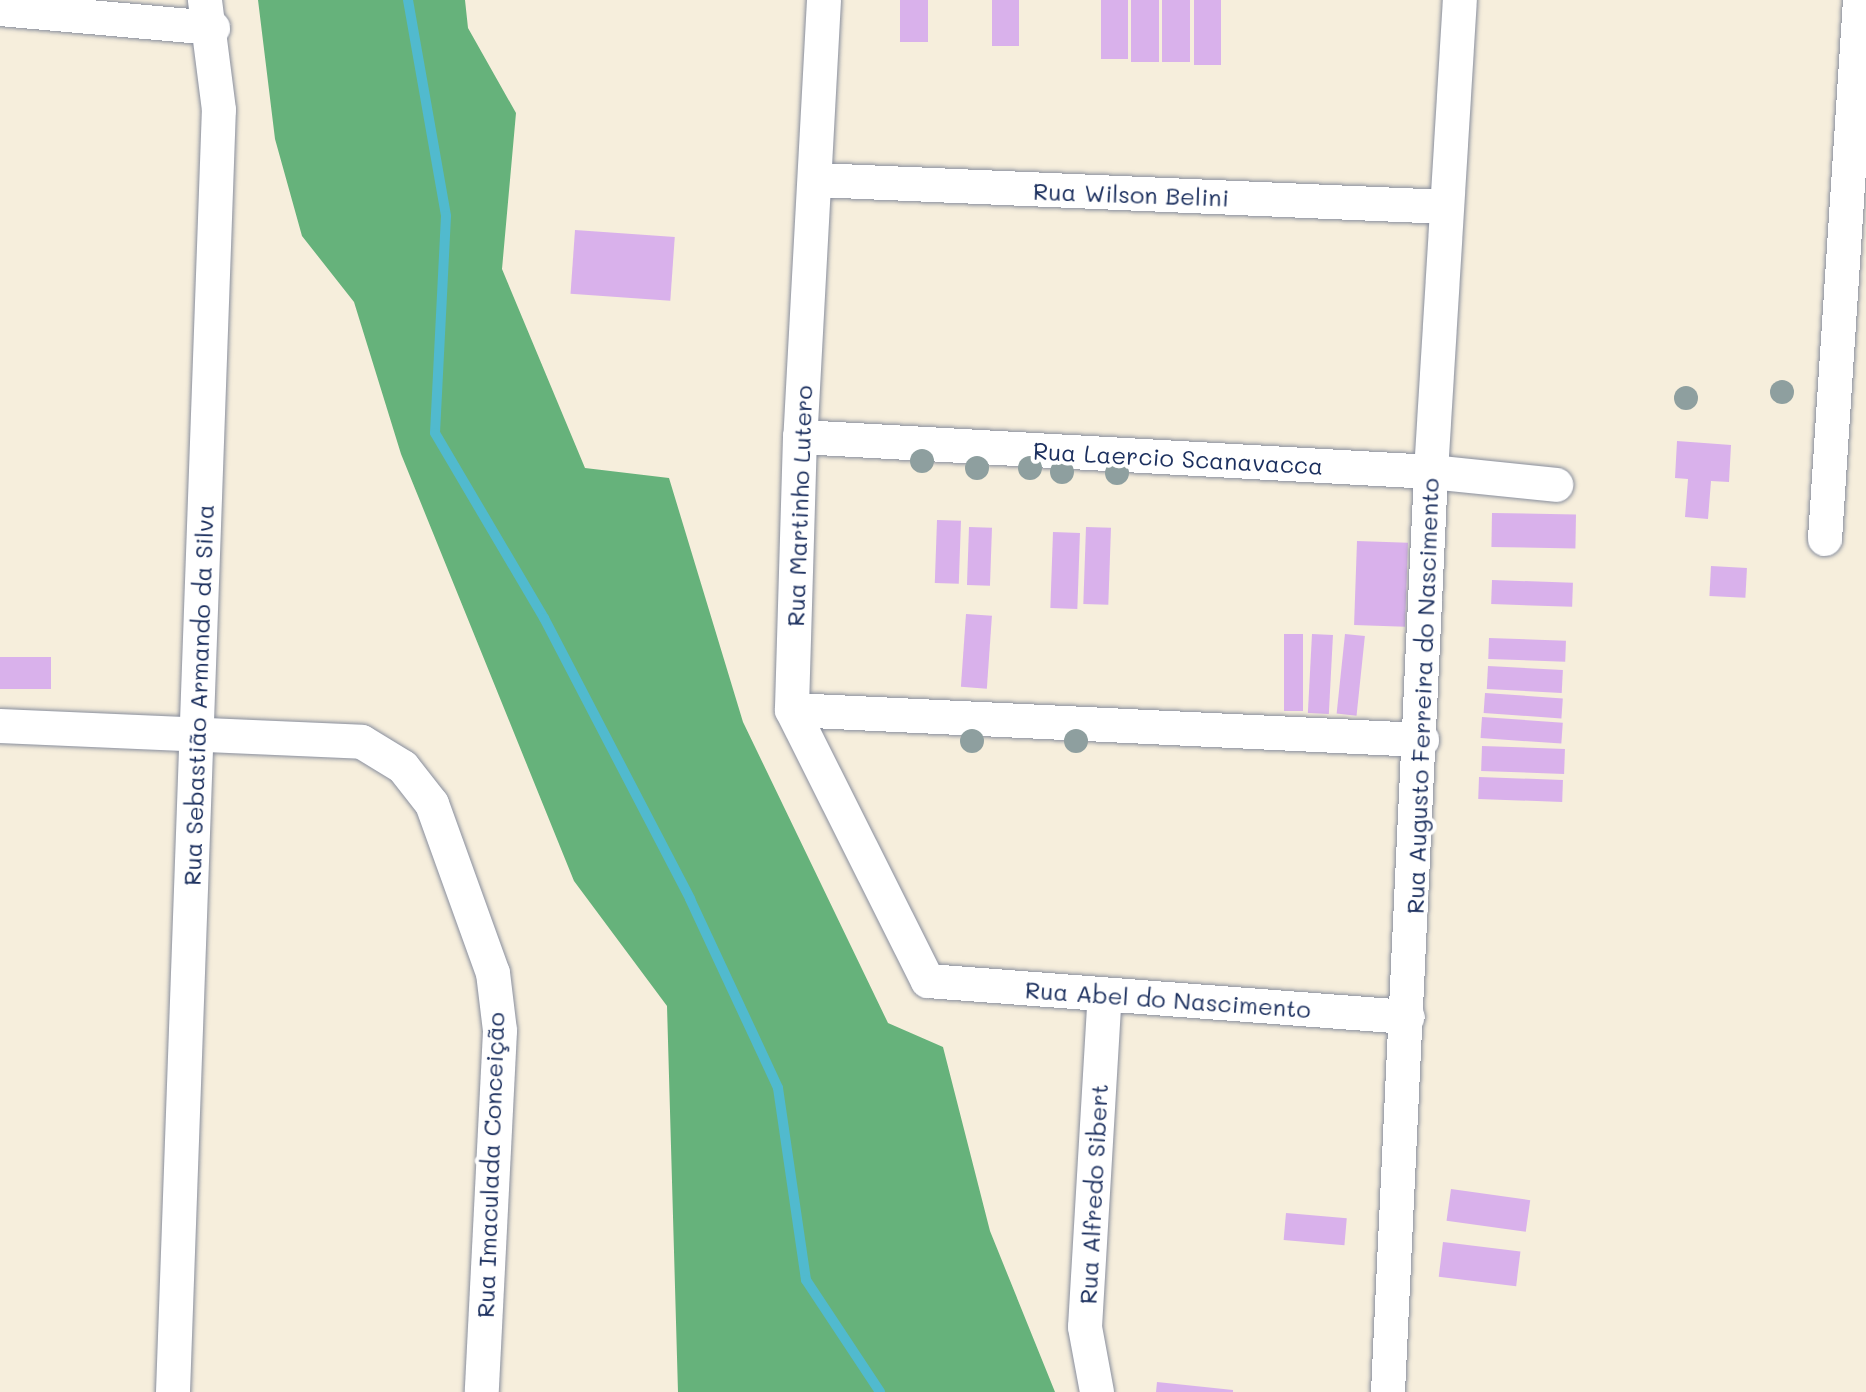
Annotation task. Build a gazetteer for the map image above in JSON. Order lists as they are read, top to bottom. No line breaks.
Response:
{"streets":{"street":["Rua Wilson Belini","Rua Laercio Scanavacca","Rua Martinho Lutero","Rua Sebastião Armando da Silva","Rua Augusto Ferreira do Nascimento","Rua Abel do Nascimento","Rua Imaculada Conceição","Rua Alfredo Sibert"]},"crossings":[["Rua Wilson Belini","Rua Martinho Lutero"],["Rua Wilson Belini","Rua Augusto Ferreira do Nascimento"],["Rua Laercio Scanavacca","Rua Martinho Lutero"],["Rua Laercio Scanavacca","Rua Augusto Ferreira do Nascimento"],["Rua Martinho Lutero","Rua Abel do Nascimento"],["Rua Sebastião Armando da Silva","Rua Imaculada Conceição"],["Rua Augusto Ferreira do Nascimento","Rua Abel do Nascimento"],["Rua Abel do Nascimento","Rua Alfredo Sibert"]]}
